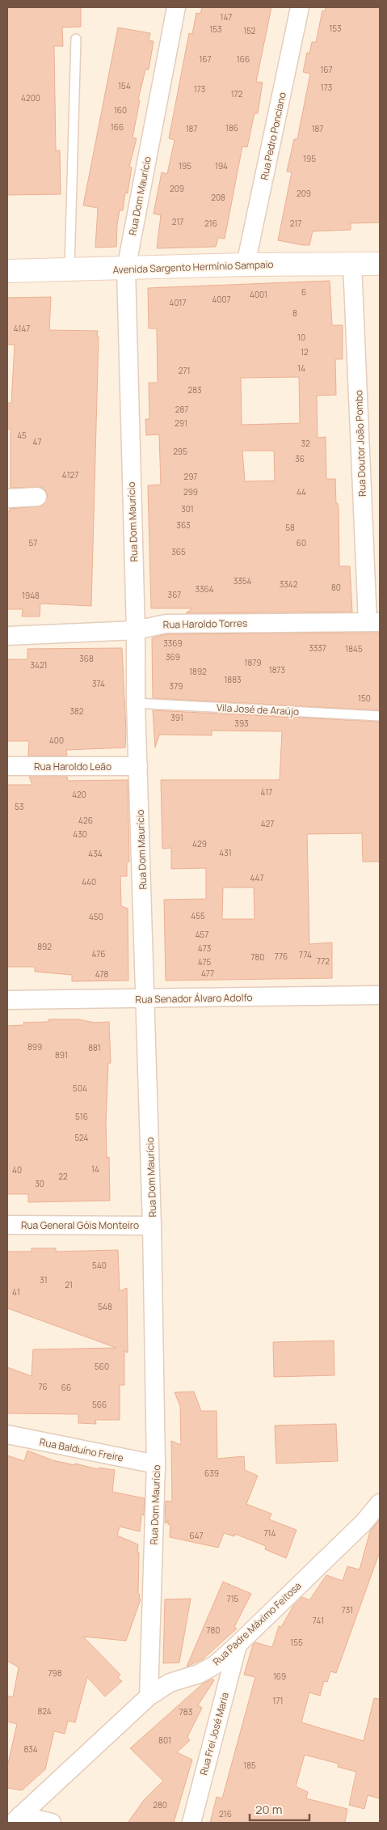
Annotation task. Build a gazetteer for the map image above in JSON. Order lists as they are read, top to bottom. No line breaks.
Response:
{"streets":{"main road":["Avenida Sargento Hermínio Sampaio"],"street":["Rua Pedro Ponciano","Rua Dom Maurício","Rua Doutor João Pombo","Rua Haroldo Torres","Rua Haroldo Leão","Rua Senador Álvaro Adolfo","Rua General Góis Monteiro","Rua Balduíno Freire","Rua Padre Máximo Feitosa","Rua Frei José Maria"],"lane":["Vila José de Araújo"]},"crossings":[["Rua Pedro Ponciano","Avenida Sargento Hermínio Sampaio"],["Rua Dom Maurício","Avenida Sargento Hermínio Sampaio"],["Rua Dom Maurício","Rua Haroldo Torres"],["Rua Dom Maurício","Vila José de Araújo"],["Rua Dom Maurício","Rua Haroldo Leão"],["Rua Dom Maurício","Rua Senador Álvaro Adolfo"],["Rua Dom Maurício","Rua General Góis Monteiro"],["Rua Dom Maurício","Rua Balduíno Freire"],["Rua Dom Maurício","Rua Padre Máximo Feitosa"],["Avenida Sargento Hermínio Sampaio","Rua Doutor João Pombo"],["Rua Doutor João Pombo","Rua Haroldo Torres"],["Rua Padre Máximo Feitosa","Rua Frei José Maria"]],"house_numbers":["147","153","153","152","167","166","167","154","173","173","172","4200","160","166","186","187","187","195","195","194","209","209","208","217","216","217","6","4001","4007","4017","8","4147","10","12","14","271","283","287","291","45","47","32","295","36","4127","297","299","44","301","363","58","57","60","365","3354","3342","80","3364","367","1948","3369","3337","1845","369","368","1879","3421","1873","1892","1883","374","379","150","382","391","393","400","417","420","53","426","427","430","429","431","434","447","440","455","450","457","892","473","476","774","776","780","772","475","477","478","899","881","891","504","516","524","14","40","22","30","540","31","21","41","548","560","76","66","566","639","714","647","715","731","741","780","155","798","169","171","824","783","801","834","185","280","216"],"scale_bar":"20 m"}
